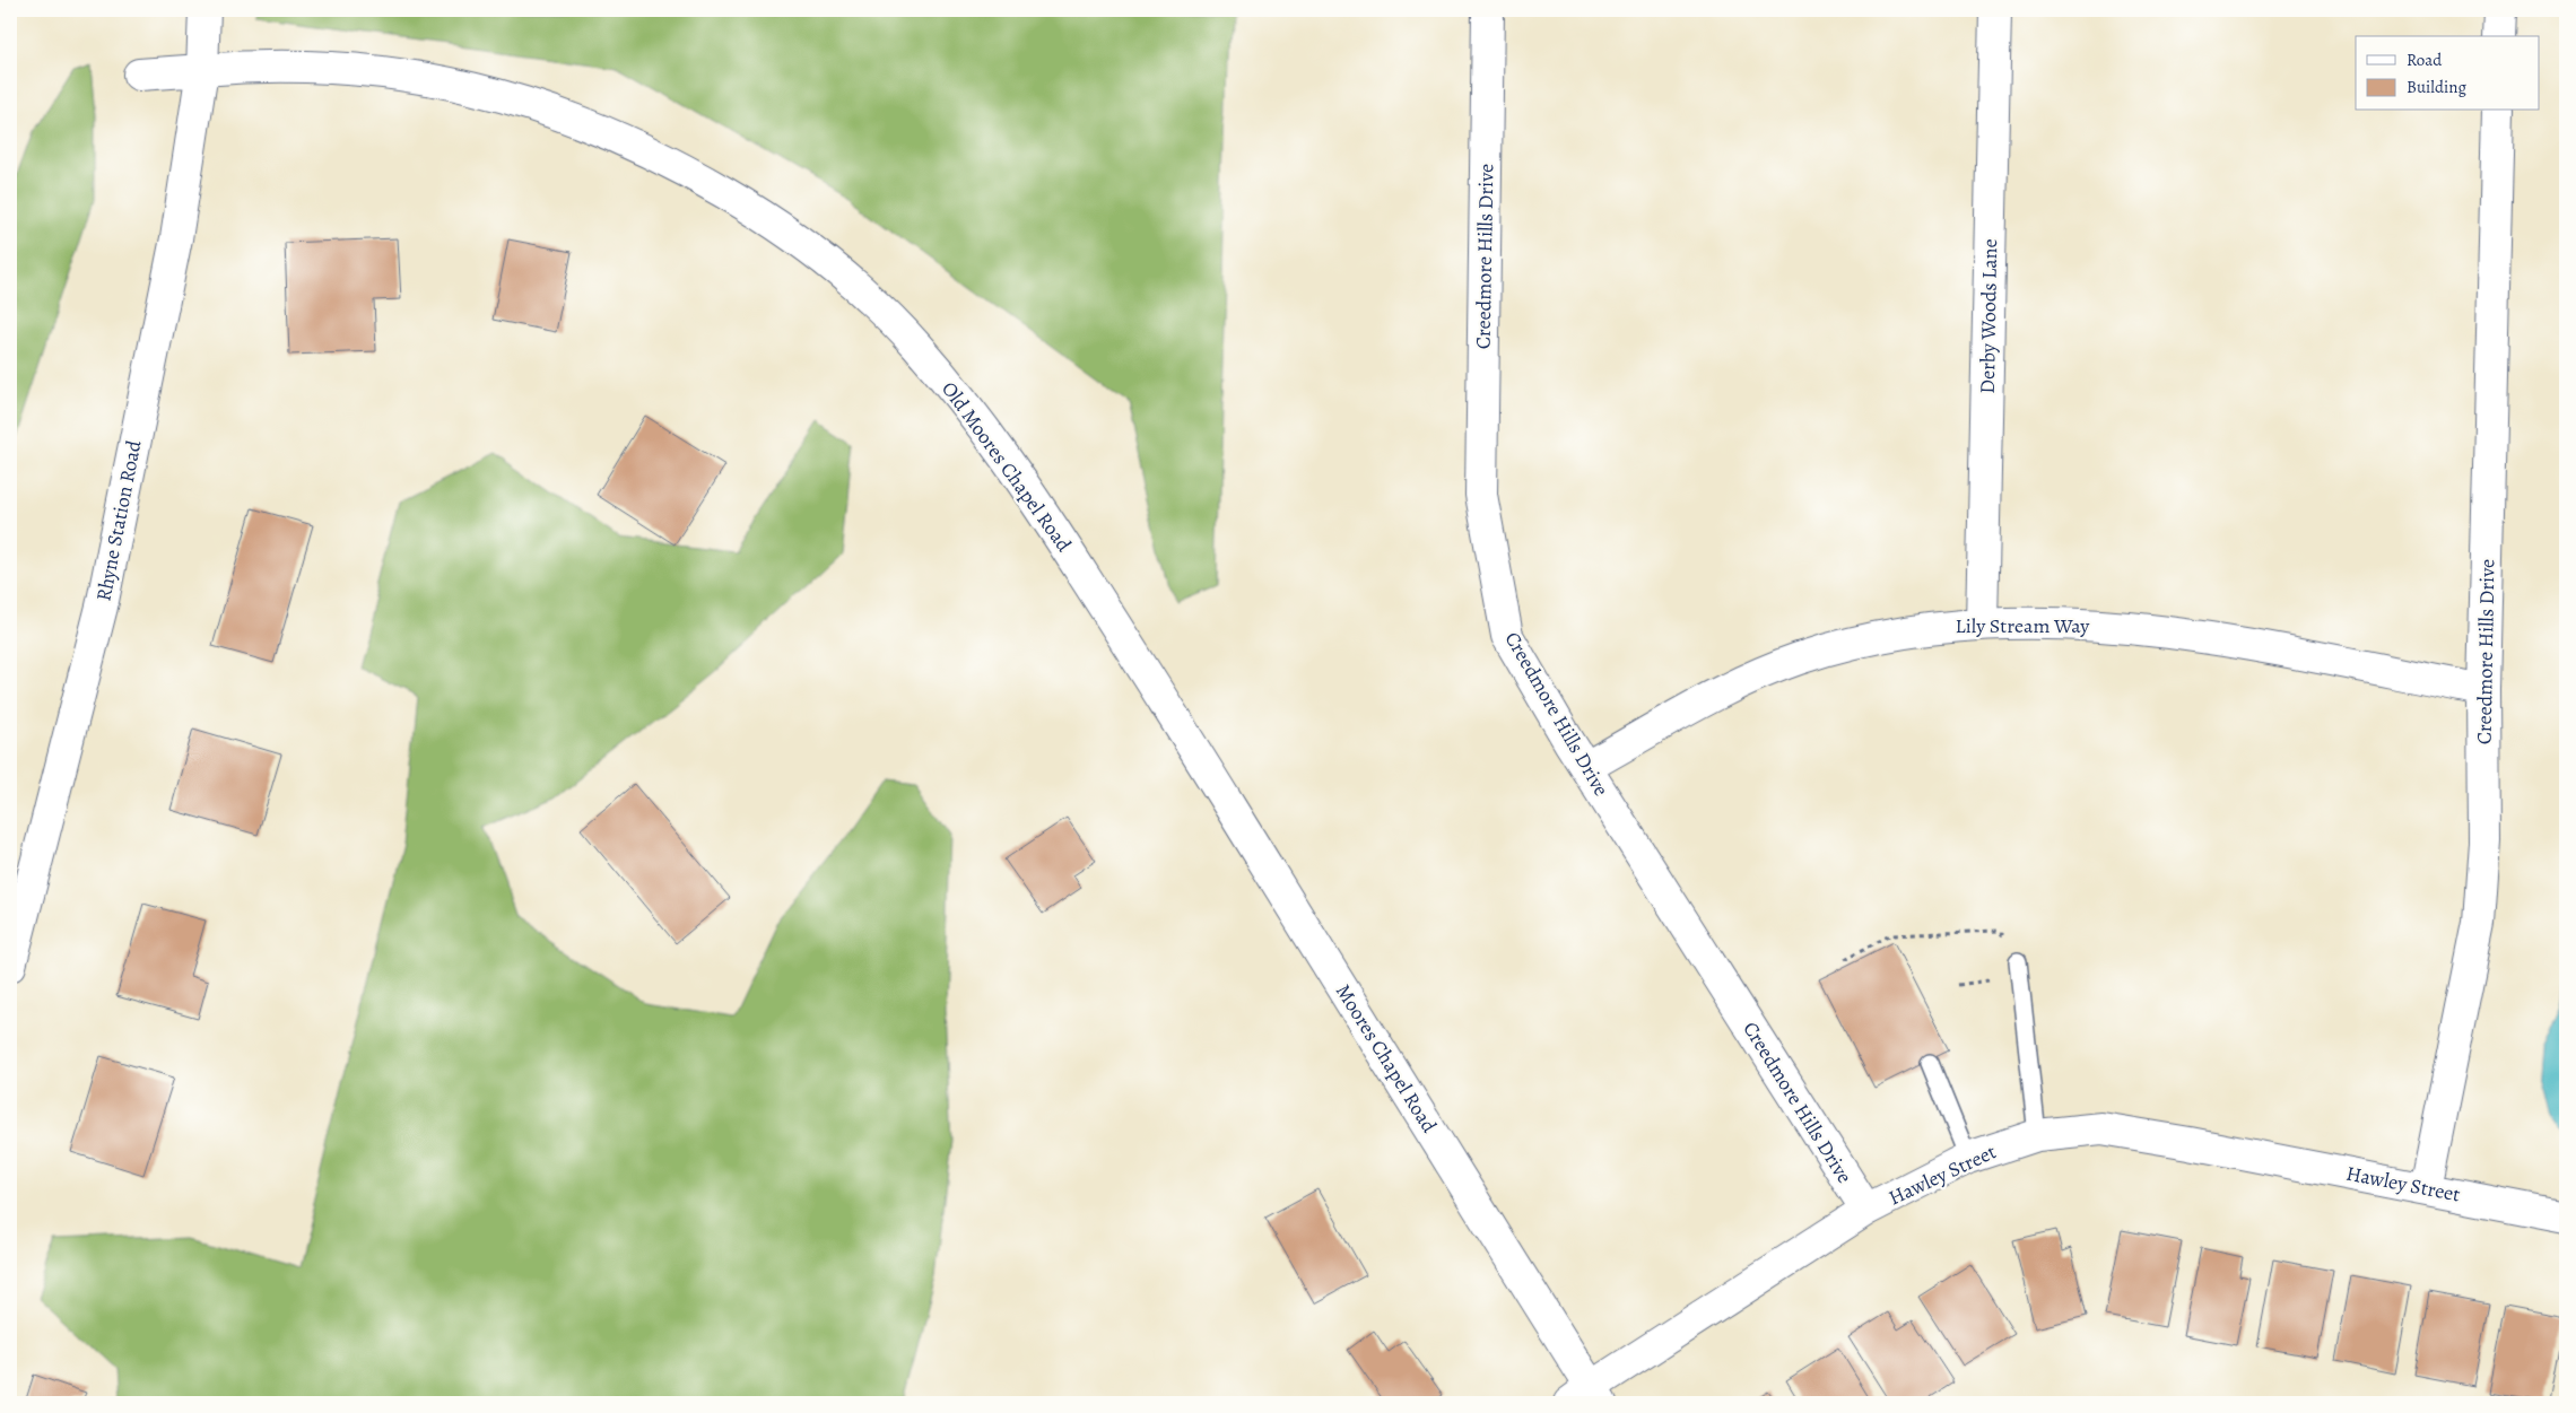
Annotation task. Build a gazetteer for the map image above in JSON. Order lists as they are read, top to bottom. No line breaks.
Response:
{"streets":{"street":["Creedmore Hills Drive","Derby Woods Lane","Old Moores Chapel Road","Rhyne Station Road","Lily Stream Way","Moores Chapel Road","Hawley Street"]},"crossings":[["Creedmore Hills Drive","Lily Stream Way"],["Creedmore Hills Drive","Hawley Street"],["Derby Woods Lane","Lily Stream Way"],["Old Moores Chapel Road","Rhyne Station Road"],["Old Moores Chapel Road","Moores Chapel Road"],["Moores Chapel Road","Hawley Street"]],"legend":["Road","Building"]}
